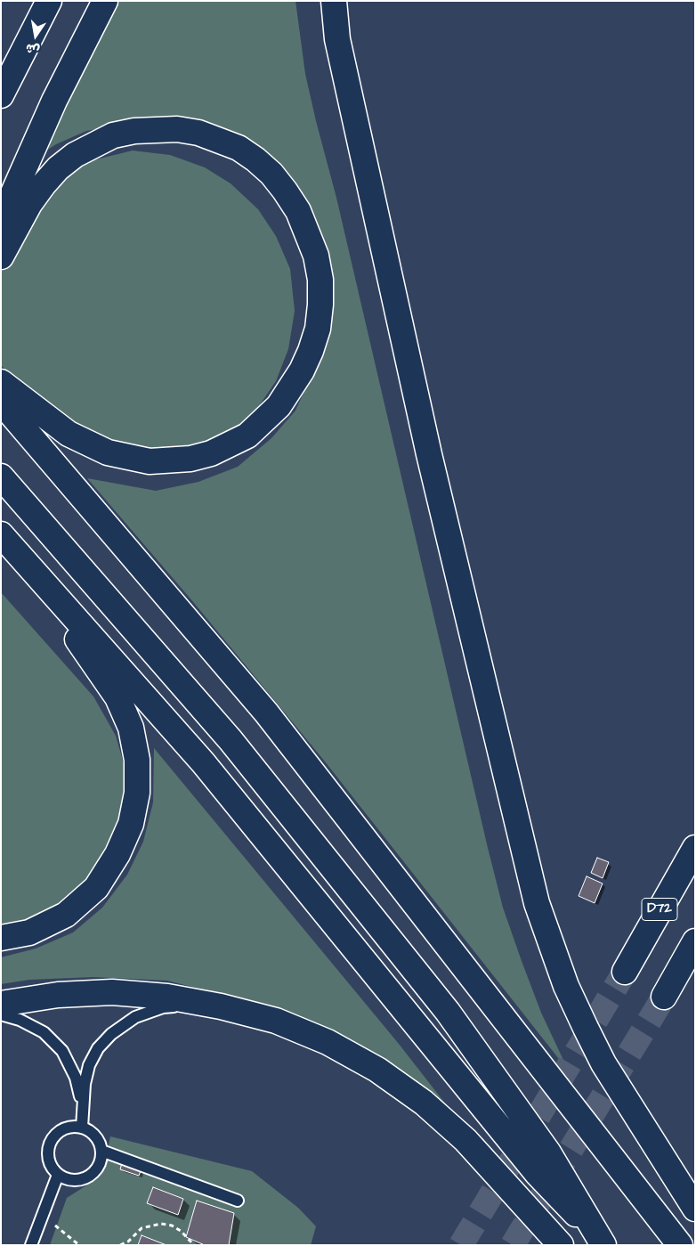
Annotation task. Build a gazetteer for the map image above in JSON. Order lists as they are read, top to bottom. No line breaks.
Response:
{"streets":{"main road":["D72"]},"north":"bottom"}
